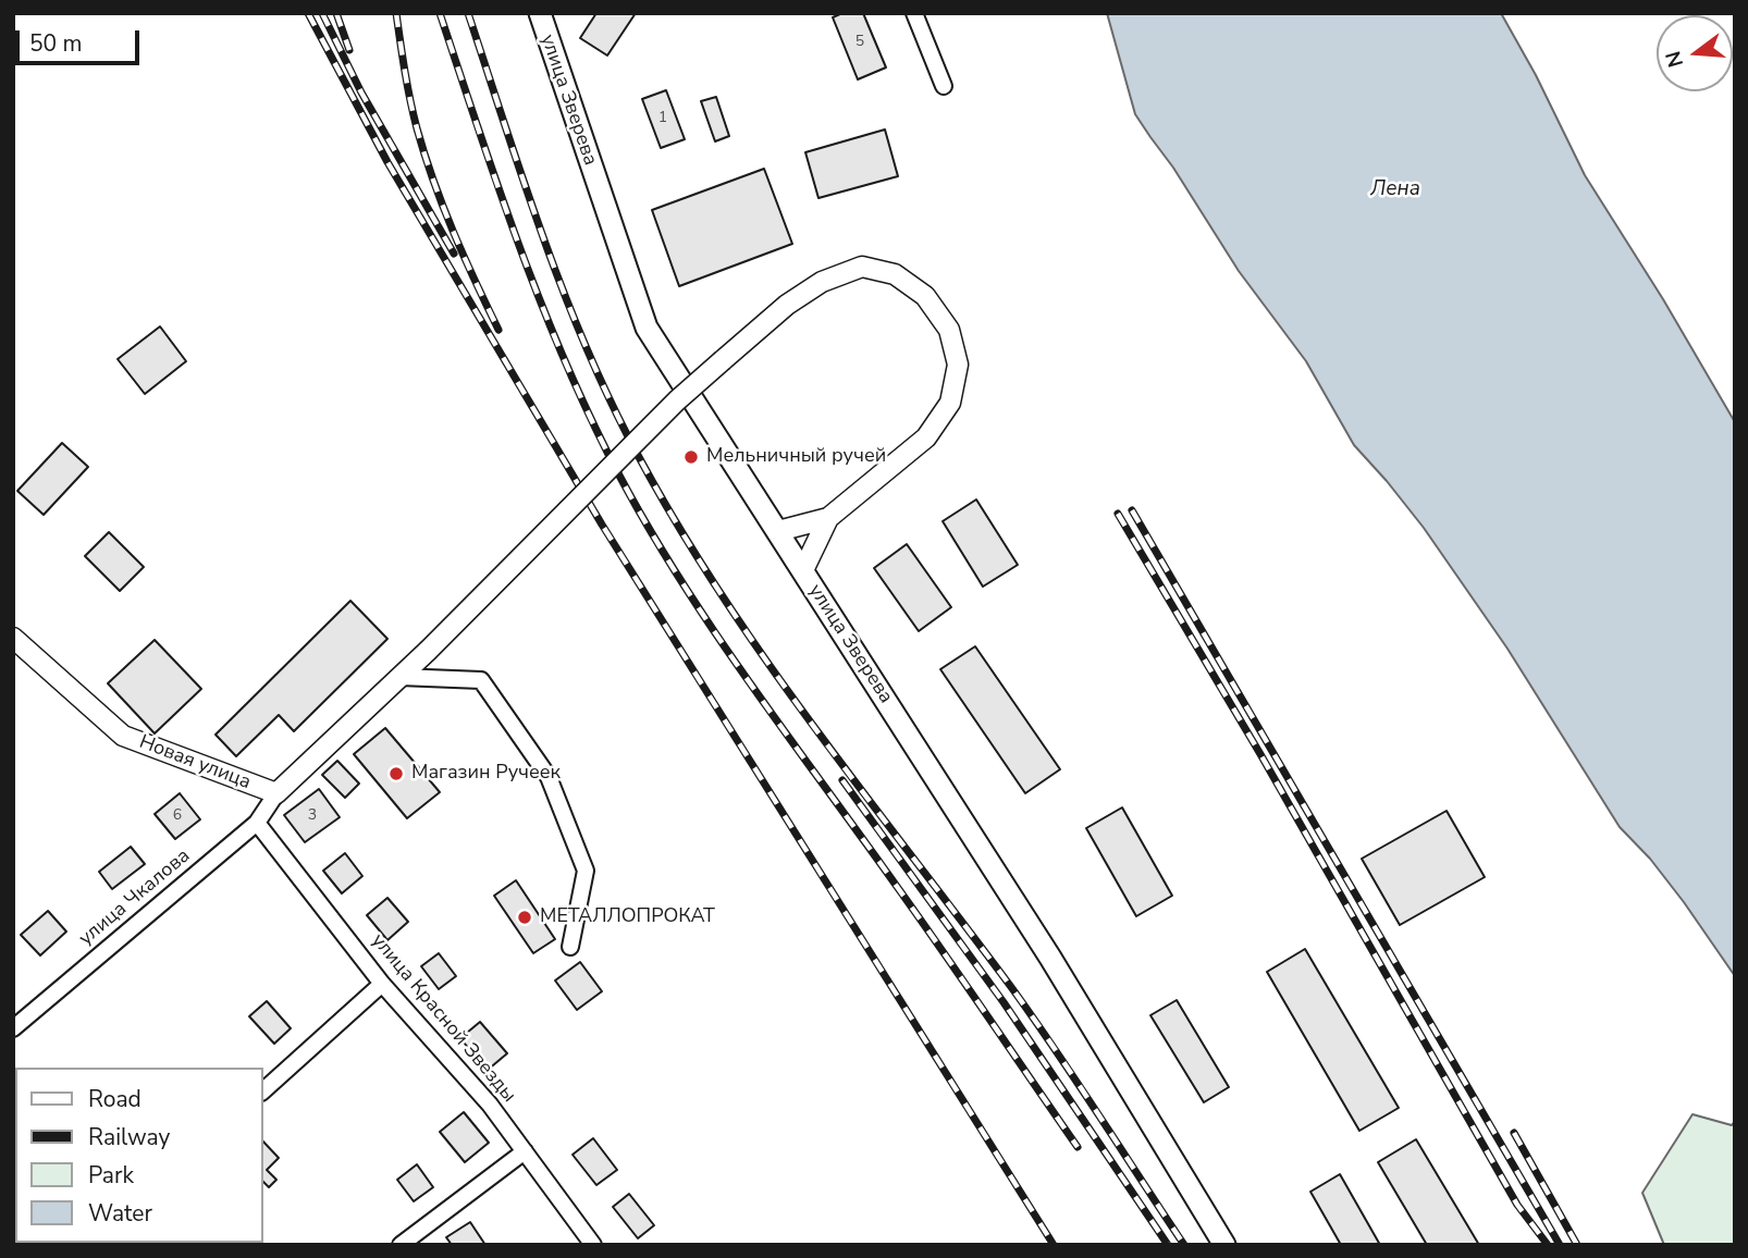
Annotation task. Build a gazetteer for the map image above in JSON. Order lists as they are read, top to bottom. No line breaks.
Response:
{"streets":{"main road":["улица Зверева"],"street":["Новая улица","улица Чкалова","улица Красной Звезды"]},"crossings":[["Новая улица","улица Чкалова"],["улица Чкалова","улица Красной Звезды"]],"water":["Лена"],"places":["Мельничный ручей","Магазин Ручеек","МЕТАЛЛОПРОКАТ"],"house_numbers":["5","1","6","3"],"legend":["Road","Railway","Park","Water"],"scale_bar":"50 m","north":"left"}
